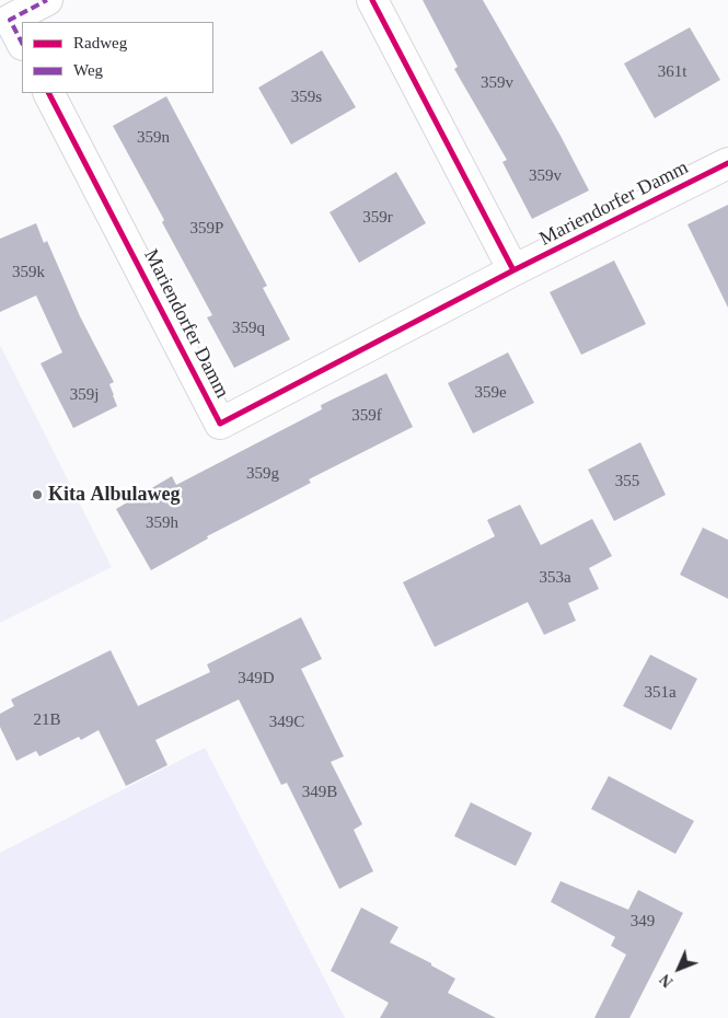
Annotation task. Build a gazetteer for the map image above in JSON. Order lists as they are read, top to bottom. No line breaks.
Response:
{"streets":{"street":["Mariendorfer Damm"]},"places":["Kita Albulaweg"],"house_numbers":["361t","359v","359s","359n","359v","359r","359P","359k","359q","359e","359j","359f","359g","355","359h","353a","349D","351a","21B","349C","349B","349"],"legend":["Radweg","Weg"],"north":"bottom left"}
